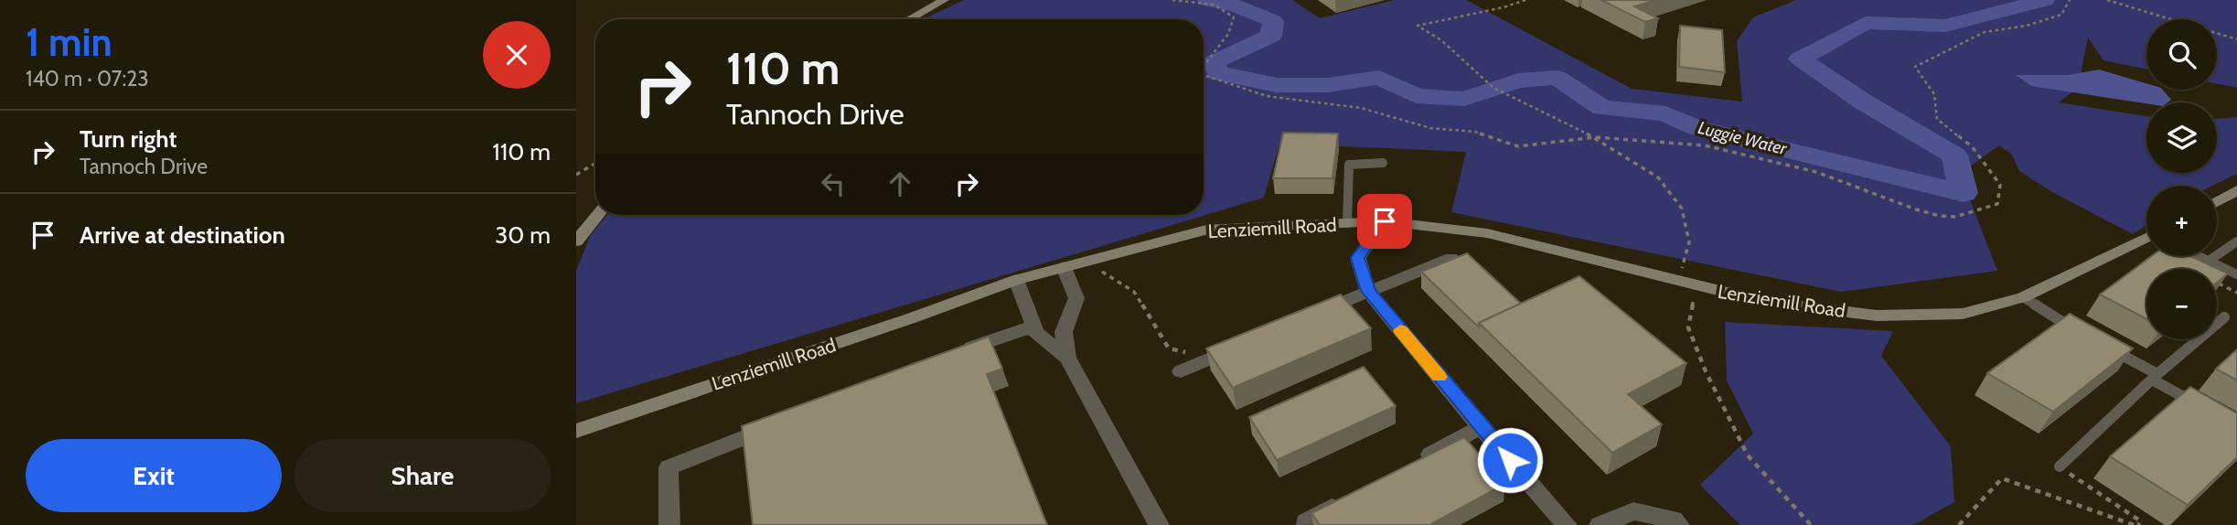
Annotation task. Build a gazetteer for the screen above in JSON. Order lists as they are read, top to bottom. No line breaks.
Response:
{"streets":{"main road":["Lenziemill Road"]},"water":["Luggie Water"],"page":{"heading":["1 min","140 m · 07:23"],"map_buttons":["+","−"],"turn":["110 m","Tannoch Drive"],"list":[{"name":"Turn right","note":"Tannoch Drive","value":"110 m"},{"name":"Arrive at destination","value":"30 m"}],"buttons":["Exit","Share"]}}
